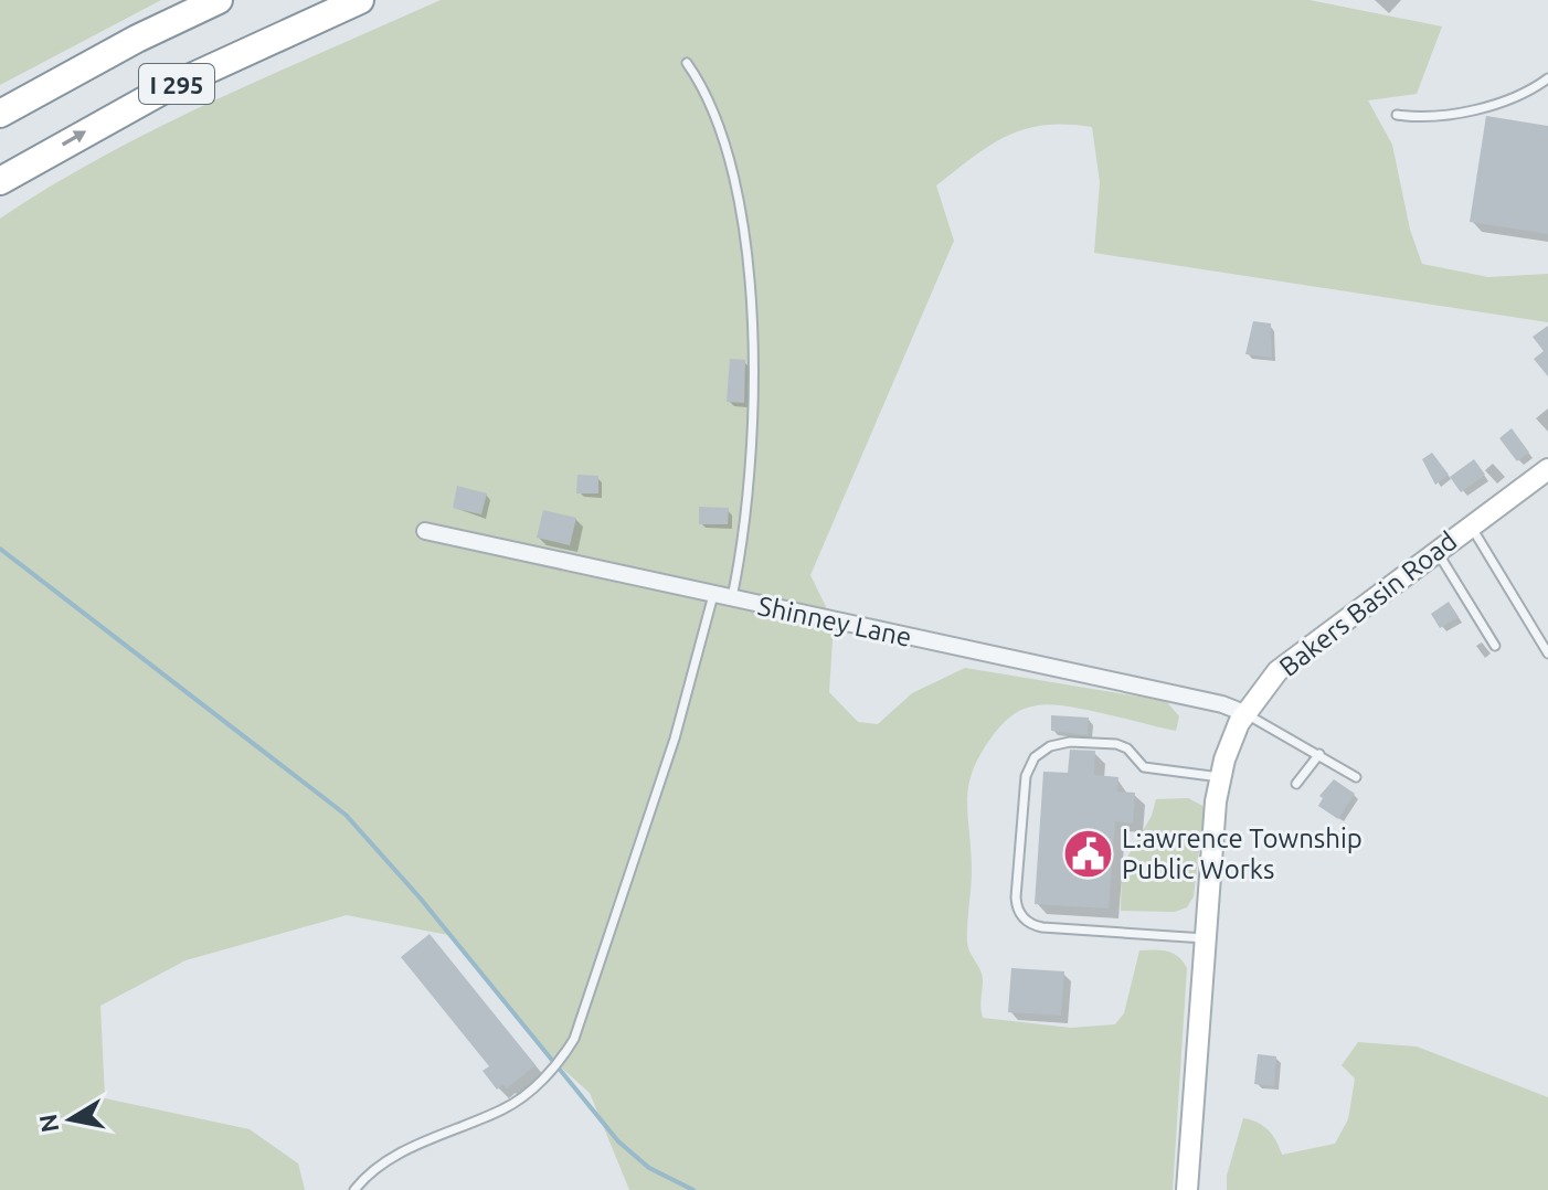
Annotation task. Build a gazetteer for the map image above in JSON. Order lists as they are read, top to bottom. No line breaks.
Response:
{"streets":{"highway":["I 295"],"main road":["Bakers Basin Road"],"street":["Shinney Lane"]},"crossings":[["Bakers Basin Road","Shinney Lane"]],"places":{"public building":["L:awrence Township Public Works"]},"north":"left"}
